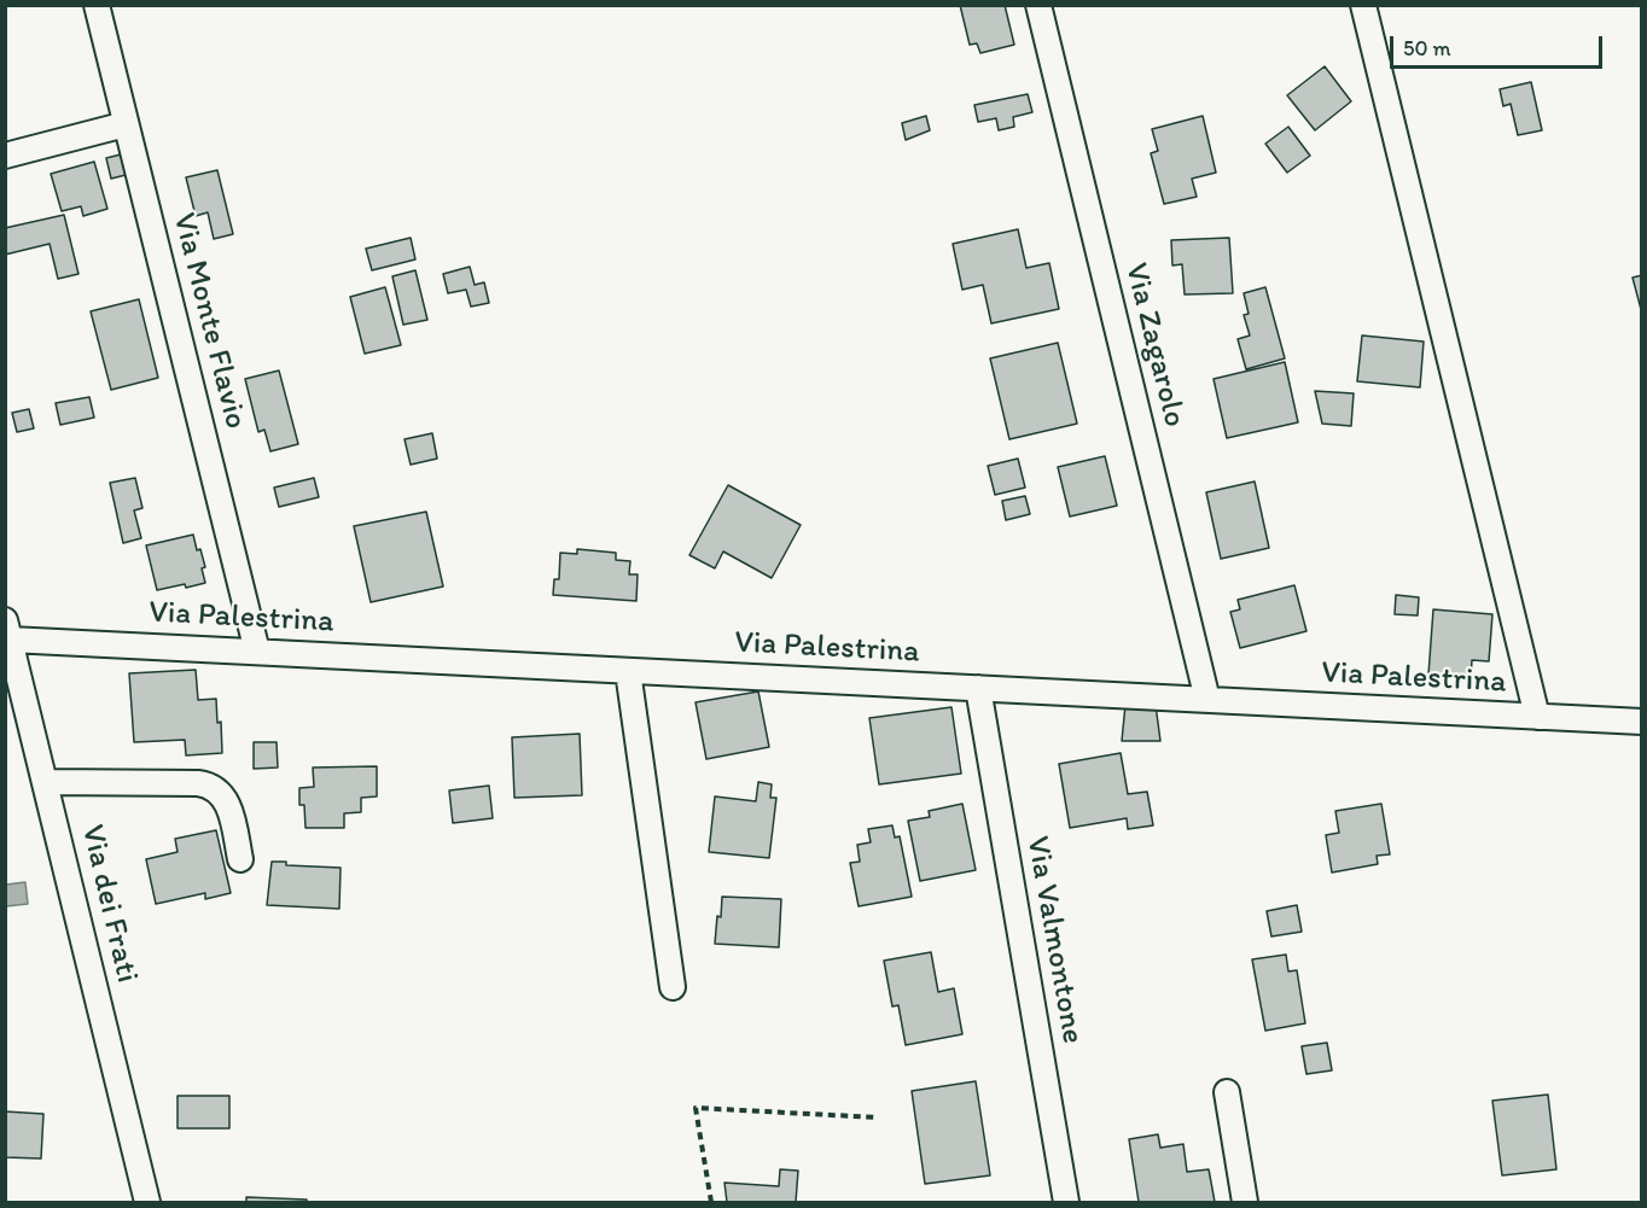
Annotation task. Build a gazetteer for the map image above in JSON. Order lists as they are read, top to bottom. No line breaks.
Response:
{"streets":{"street":["Via Monte Flavio","Via Zagarolo","Via Palestrina","Via dei Frati","Via Valmontone"]},"crossings":[["Via Monte Flavio","Via Palestrina"],["Via Zagarolo","Via Palestrina"],["Via Palestrina","Via dei Frati"],["Via Palestrina","Via Valmontone"]],"scale_bar":"50 m"}
